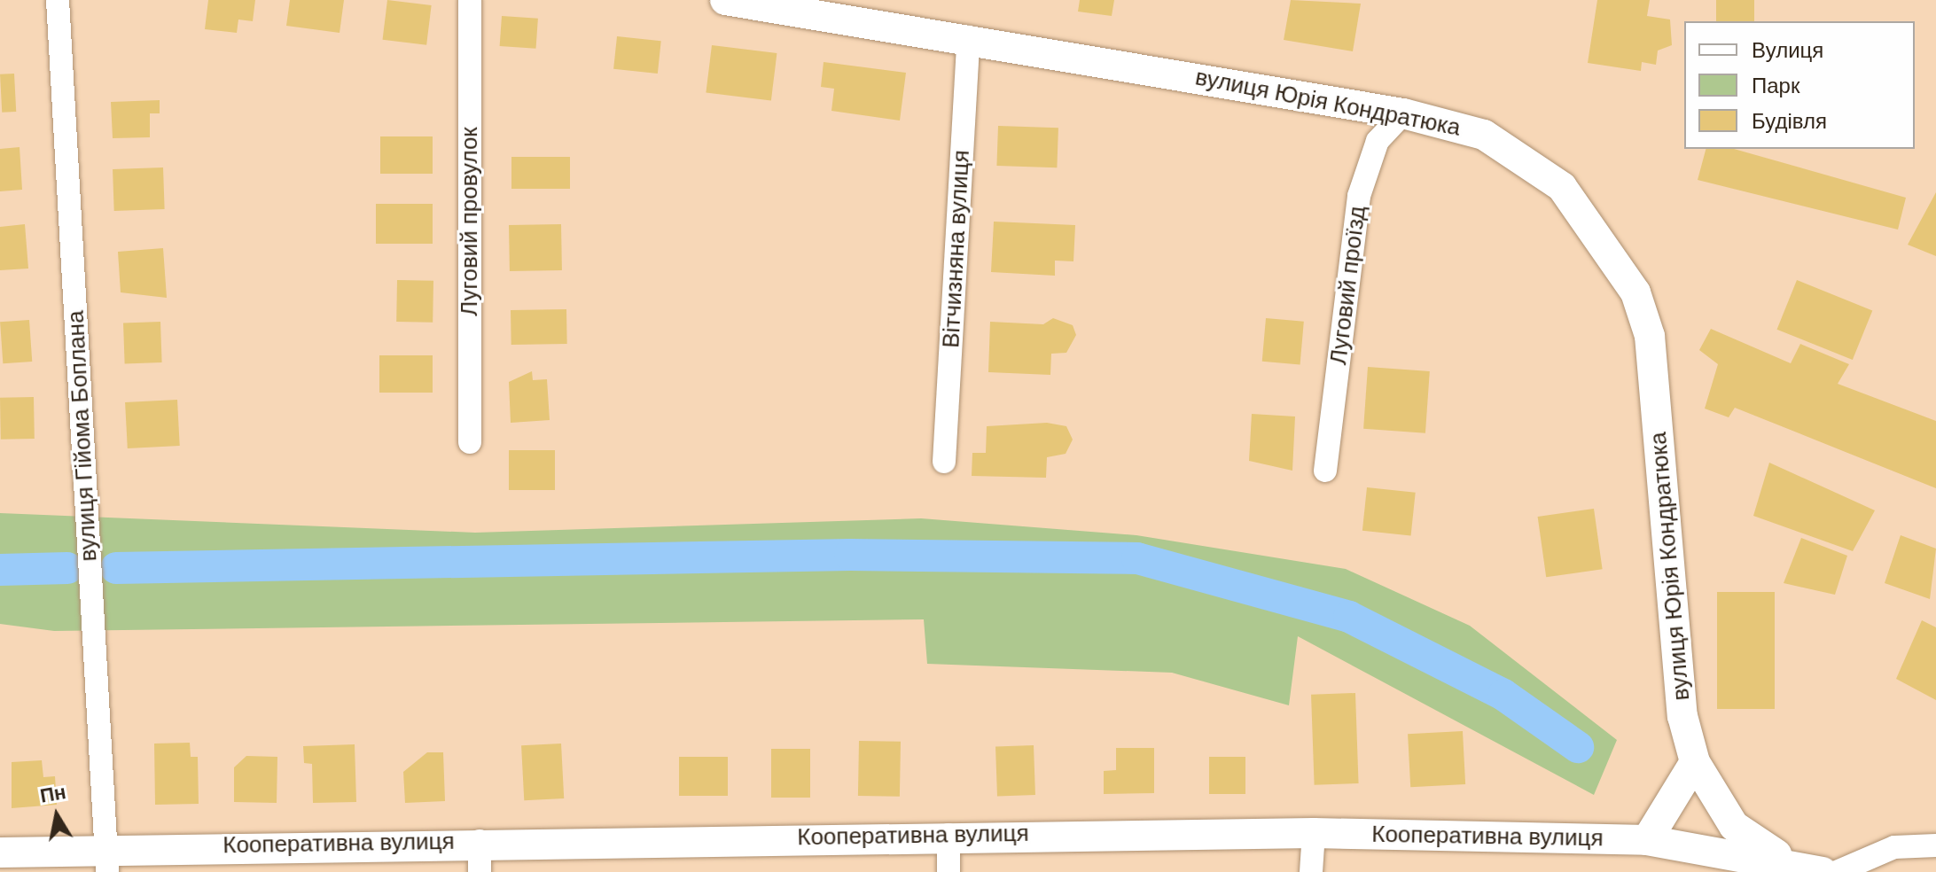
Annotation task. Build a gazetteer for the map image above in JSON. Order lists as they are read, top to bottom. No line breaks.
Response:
{"streets":{"street":["вулиця Юрія Кондратюка","Луговий провулок","Вітчизняна вулиця","Луговий проїзд","вулиця Гійома Боплана","Кооперативна вулиця"]},"crossings":[["вулиця Юрія Кондратюка","Вітчизняна вулиця"],["вулиця Юрія Кондратюка","Луговий проїзд"],["вулиця Юрія Кондратюка","Кооперативна вулиця"],["вулиця Гійома Боплана","Кооперативна вулиця"]],"legend":["Вулиця","Парк","Будівля"],"north":"top"}
